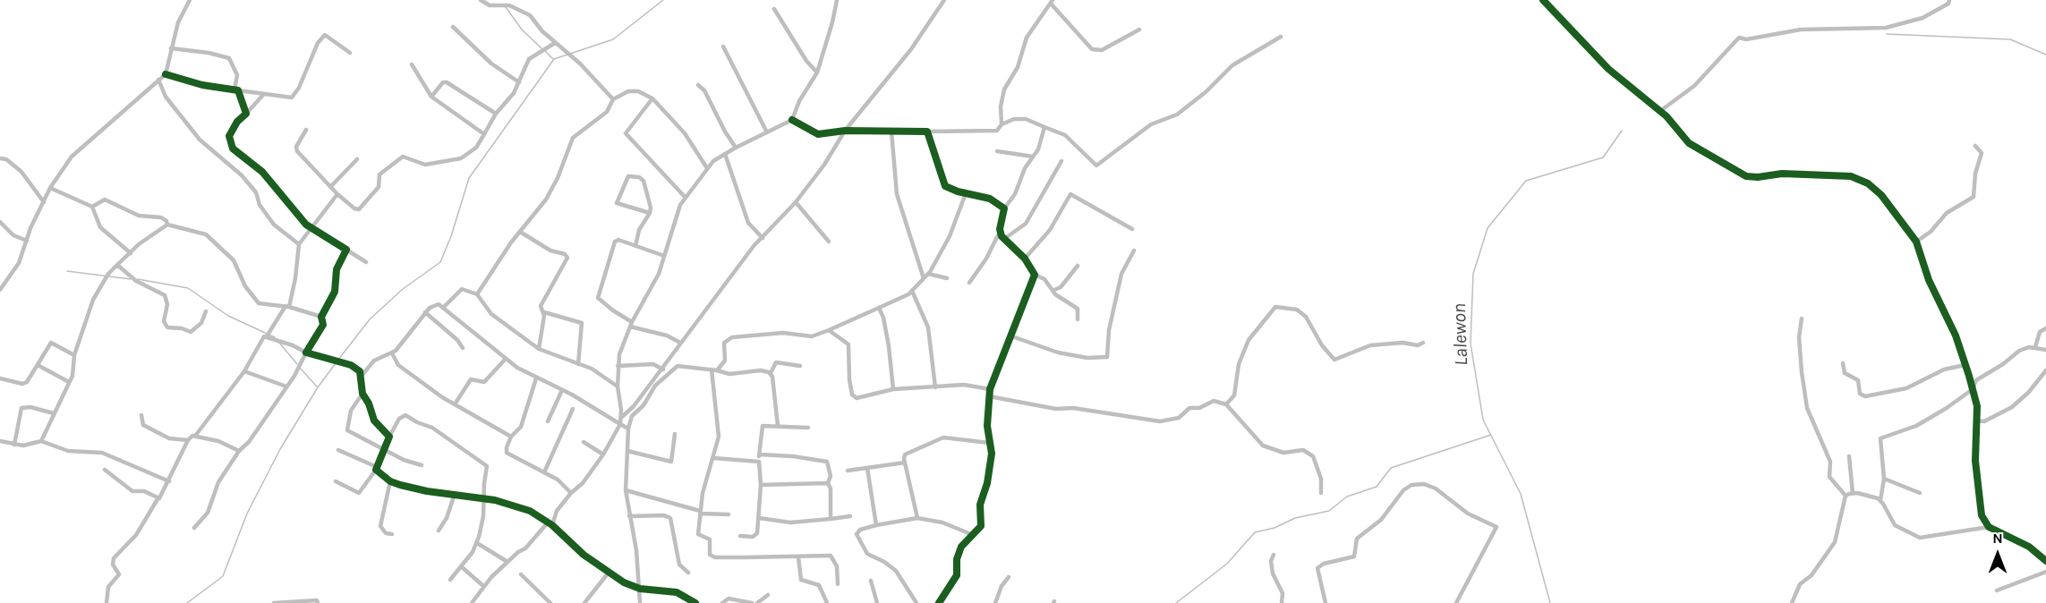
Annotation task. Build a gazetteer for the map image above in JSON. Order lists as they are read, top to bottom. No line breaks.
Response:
{"water":["Lalewon"],"north":"top"}
